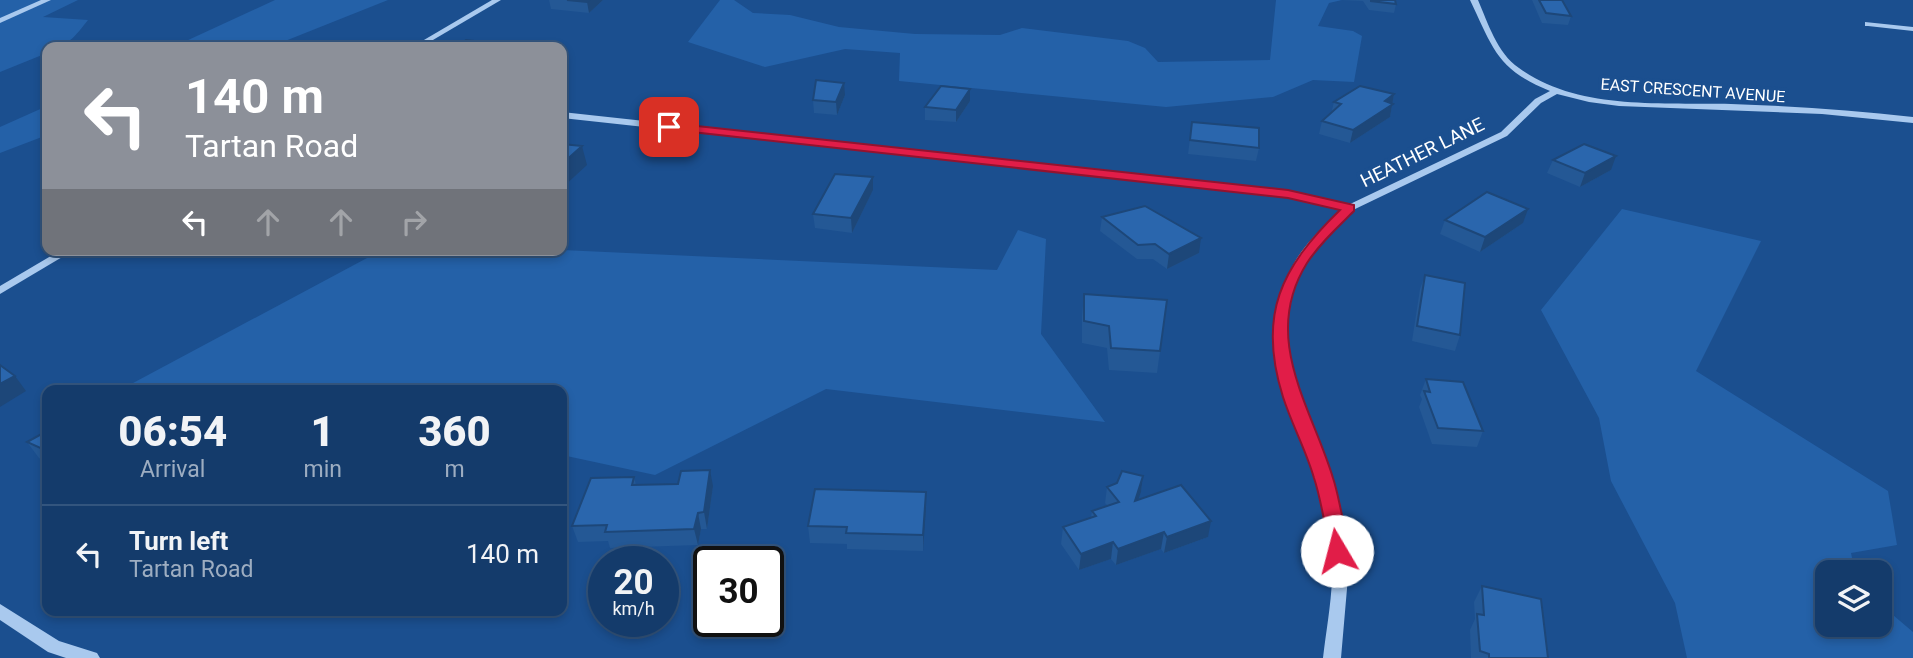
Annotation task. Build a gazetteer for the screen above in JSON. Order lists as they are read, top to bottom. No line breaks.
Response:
{"streets":{"street":["EAST CRESCENT AVENUE","HEATHER LANE"]},"crossings":[["EAST CRESCENT AVENUE","HEATHER LANE"]],"page":{"turn":["140 m","Tartan Road"],"eta":["06:54","Arrival","1","min","360","m"],"list":[{"name":"Turn left","note":"Tartan Road","value":"140 m"}],"speed":"20 km/h","limit":"30"}}
